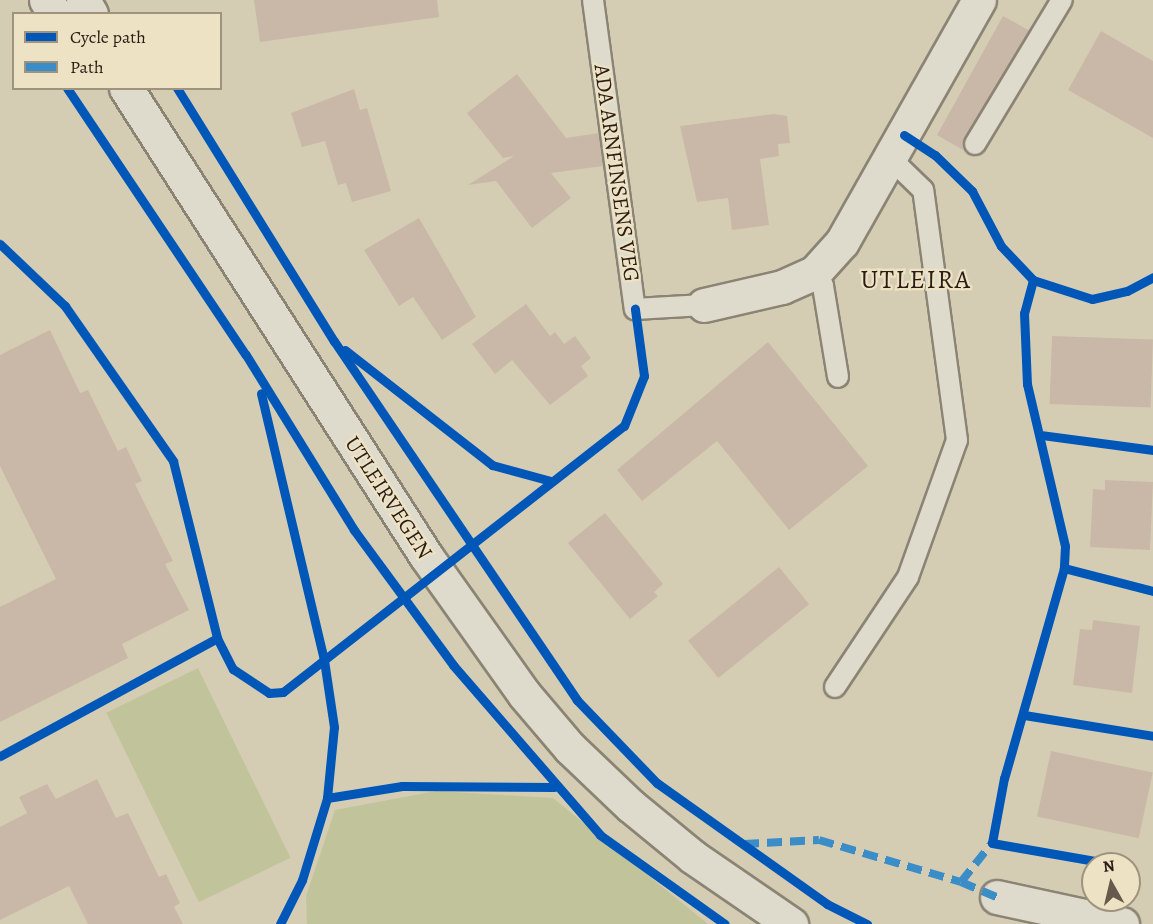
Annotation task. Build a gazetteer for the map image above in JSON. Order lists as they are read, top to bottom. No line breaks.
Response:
{"streets":{"main road":["ADA ARNFINSENS VEG","UTLEIRVEGEN"]},"districts":["UTLEIRA"],"legend":["Cycle path","Path"],"north":"top"}
